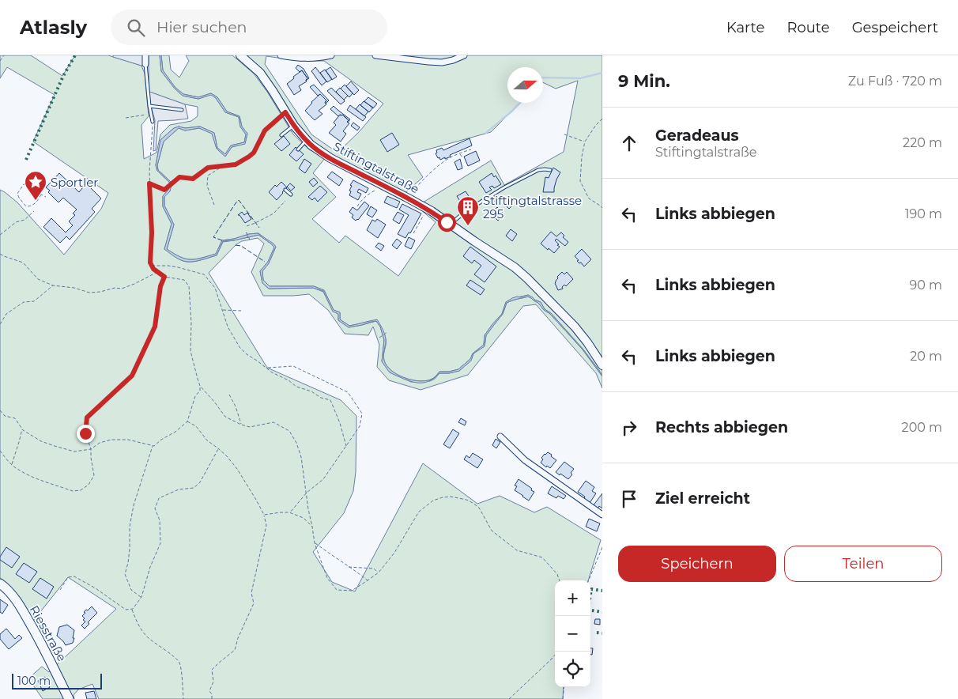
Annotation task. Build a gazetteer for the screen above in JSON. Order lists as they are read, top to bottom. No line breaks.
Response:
{"streets":{"main road":["Riesstraße"],"street":["Stiftingtalstraße"]},"places":{"place":["Sportler"],"building":["Stiftingtalstrasse 295"]},"scale_bar":"100 m","north":"right","page":{"header":"Atlasly","search":"Hier suchen","nav":["Karte","Route","Gespeichert"],"heading":["9 Min.","Zu Fuß · 720 m"],"list":[["Geradeaus","Stiftingtalstraße","220 m"],["Links abbiegen","190 m"],["Links abbiegen","90 m"],["Links abbiegen","20 m"],["Rechts abbiegen","200 m"],"Ziel erreicht"],"buttons":["Speichern","Teilen"],"map_buttons":["+","−"],"scale":"100 m"}}
